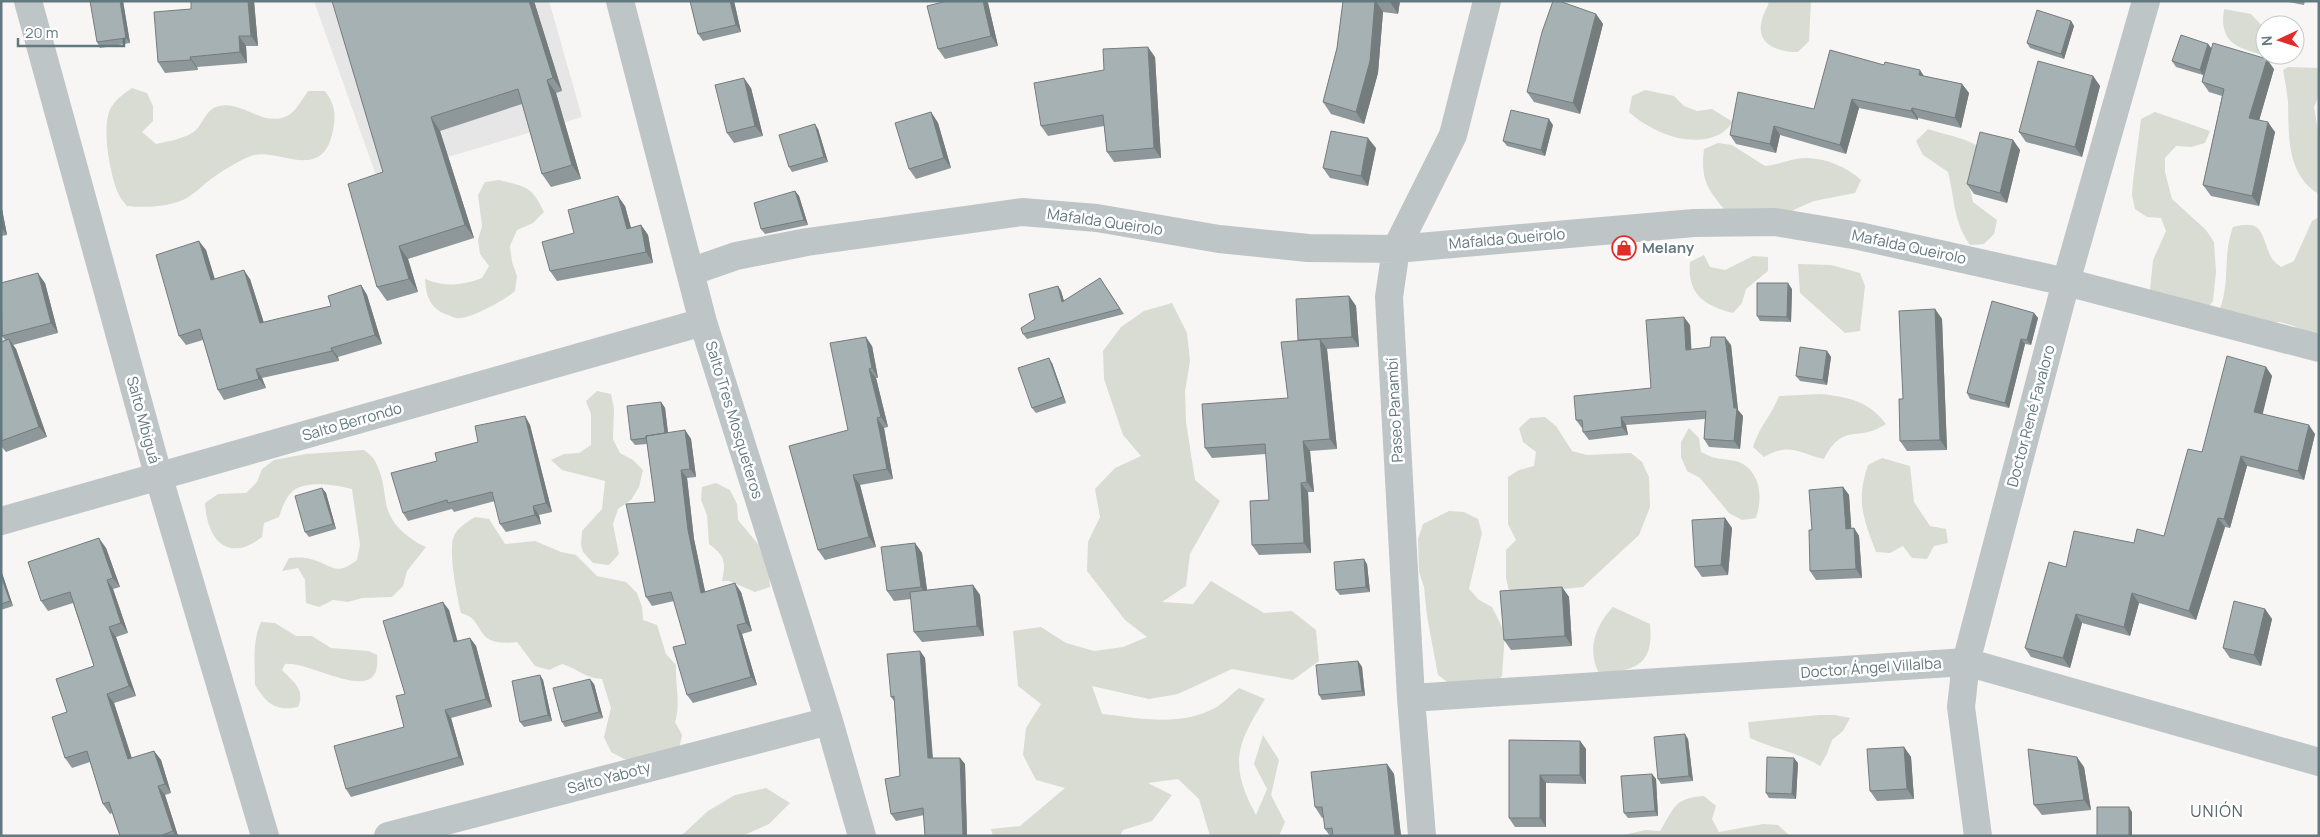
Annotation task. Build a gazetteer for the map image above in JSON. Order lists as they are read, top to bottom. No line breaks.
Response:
{"streets":{"street":["Mafalda Queirolo","Paseo Panambí","Doctor René Favaloro","Salto Mbiguá","Salto Tres Mosqueteros","Salto Berrondo","Doctor Ángel Villalba","Salto Yaboty"]},"crossings":[["Mafalda Queirolo","Paseo Panambí"],["Mafalda Queirolo","Doctor René Favaloro"],["Mafalda Queirolo","Salto Tres Mosqueteros"],["Paseo Panambí","Doctor Ángel Villalba"],["Doctor René Favaloro","Doctor Ángel Villalba"],["Salto Mbiguá","Salto Berrondo"],["Salto Tres Mosqueteros","Salto Berrondo"],["Salto Tres Mosqueteros","Salto Yaboty"]],"districts":["UNIÓN"],"places":{"shop":["Melany"]},"scale_bar":"20 m","north":"left"}
